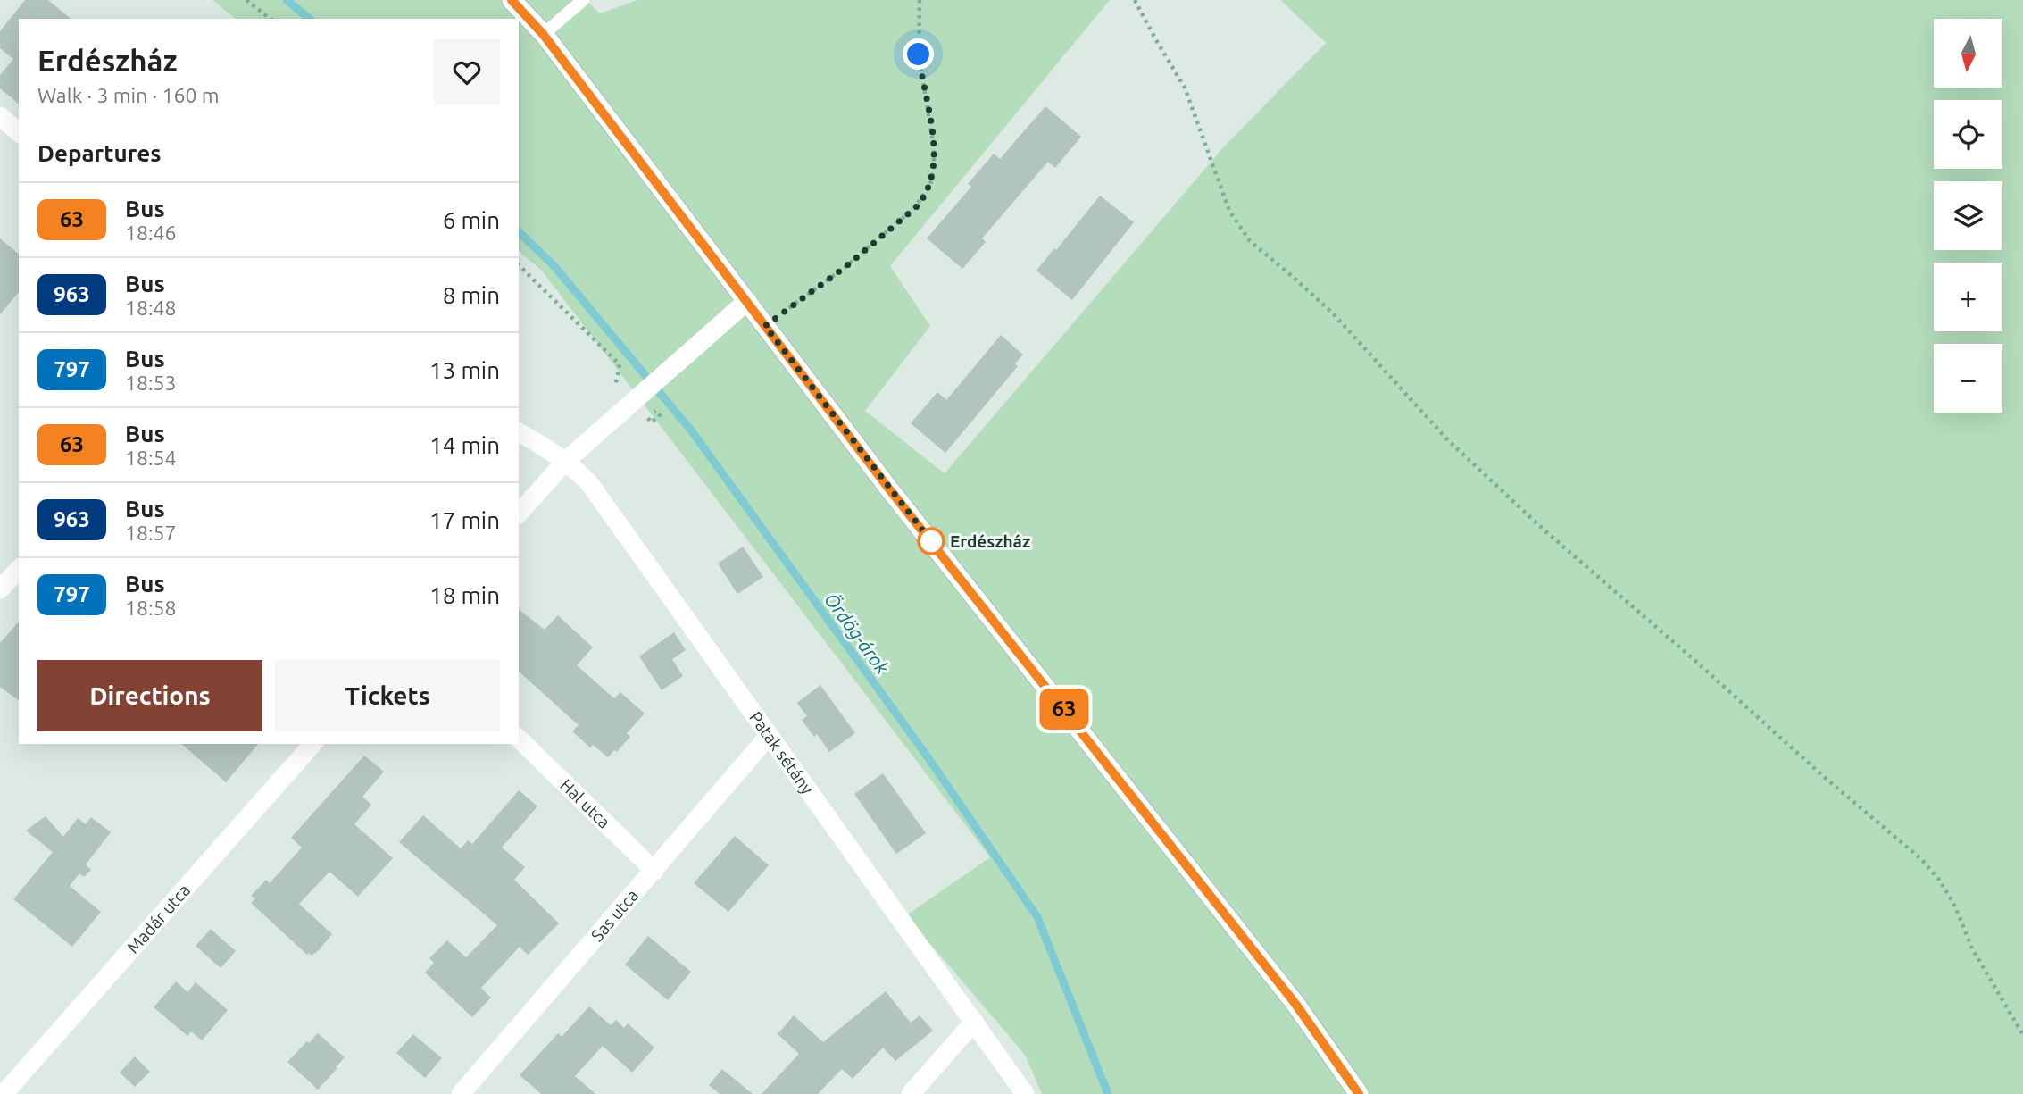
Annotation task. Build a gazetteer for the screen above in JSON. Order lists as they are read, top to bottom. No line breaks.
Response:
{"streets":{"street":["Patak sétány","Hal utca","Sas utca","Madár utca"]},"crossings":[["Patak sétány","Sas utca"],["Hal utca","Sas utca"]],"water":["Ördög-árok"],"places":["Erdészház"],"lines":["bus line 63"],"north":"bottom","page":{"on_map":"63","map_buttons":["+","−"],"heading":[["Erdészház","Walk · 3 min · 160 m"],"Departures"],"list":[{"mark":"63","name":"Bus","note":"18:46","value":"6 min"},{"mark":"963","name":"Bus","note":"18:48","value":"8 min"},{"mark":"797","name":"Bus","note":"18:53","value":"13 min"},{"mark":"63","name":"Bus","note":"18:54","value":"14 min"},{"mark":"963","name":"Bus","note":"18:57","value":"17 min"},{"mark":"797","name":"Bus","note":"18:58","value":"18 min"}],"buttons":["Directions","Tickets"]}}
